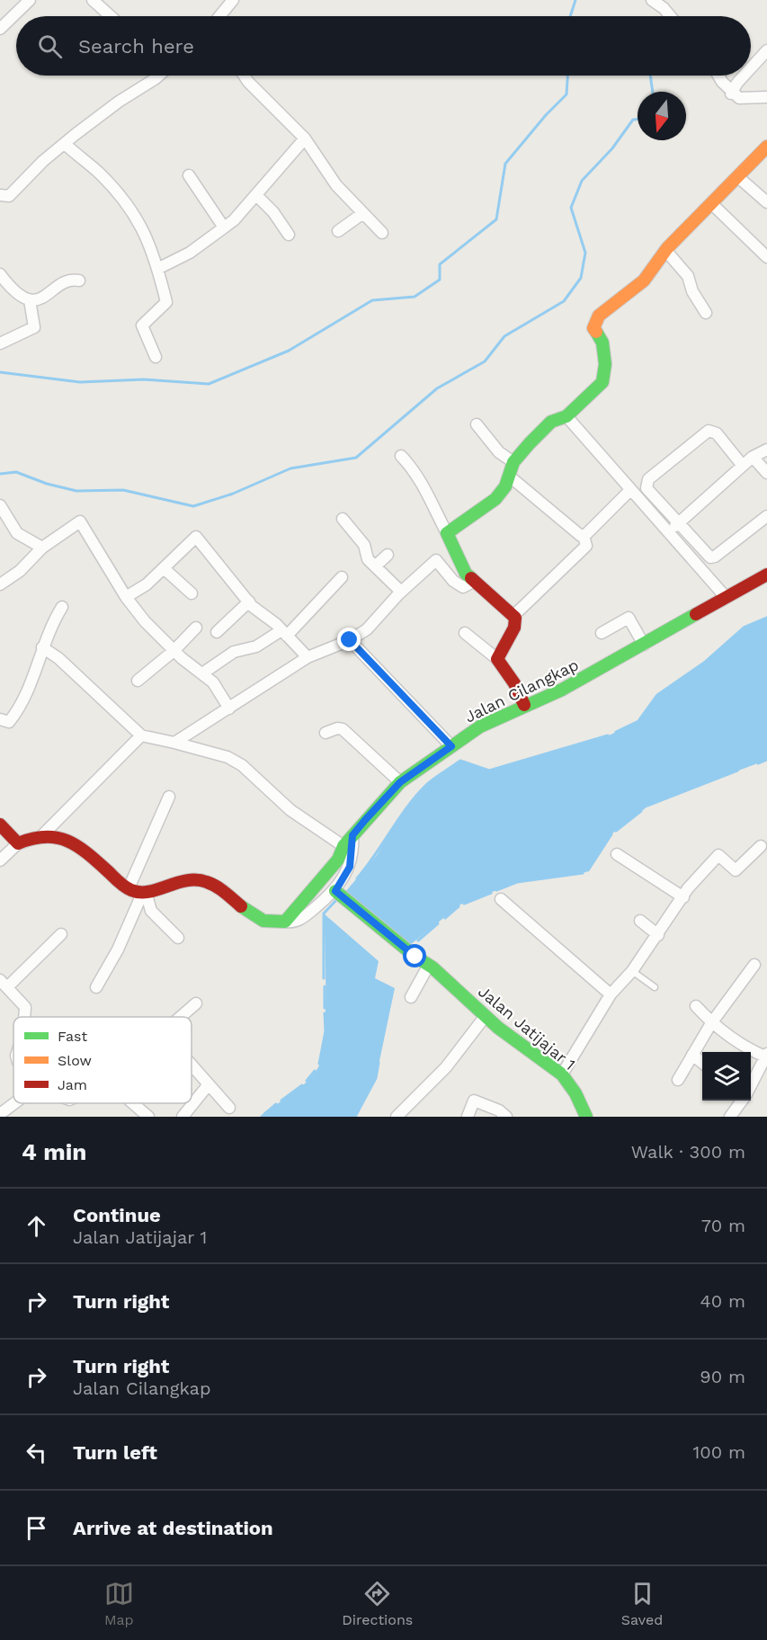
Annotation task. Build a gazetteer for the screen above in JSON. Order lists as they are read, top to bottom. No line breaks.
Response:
{"streets":{"street":["Jalan Cilangkap","Jalan Jatijajar 1"]},"legend":["Fast","Slow","Jam"],"north":"bottom","page":{"search":"Search here","heading":["4 min","Walk · 300 m"],"list":[["Continue","Jalan Jatijajar 1","70 m"],["Turn right","40 m"],["Turn right","Jalan Cilangkap","90 m"],["Turn left","100 m"],"Arrive at destination"],"nav":["Map","Directions","Saved"]}}
